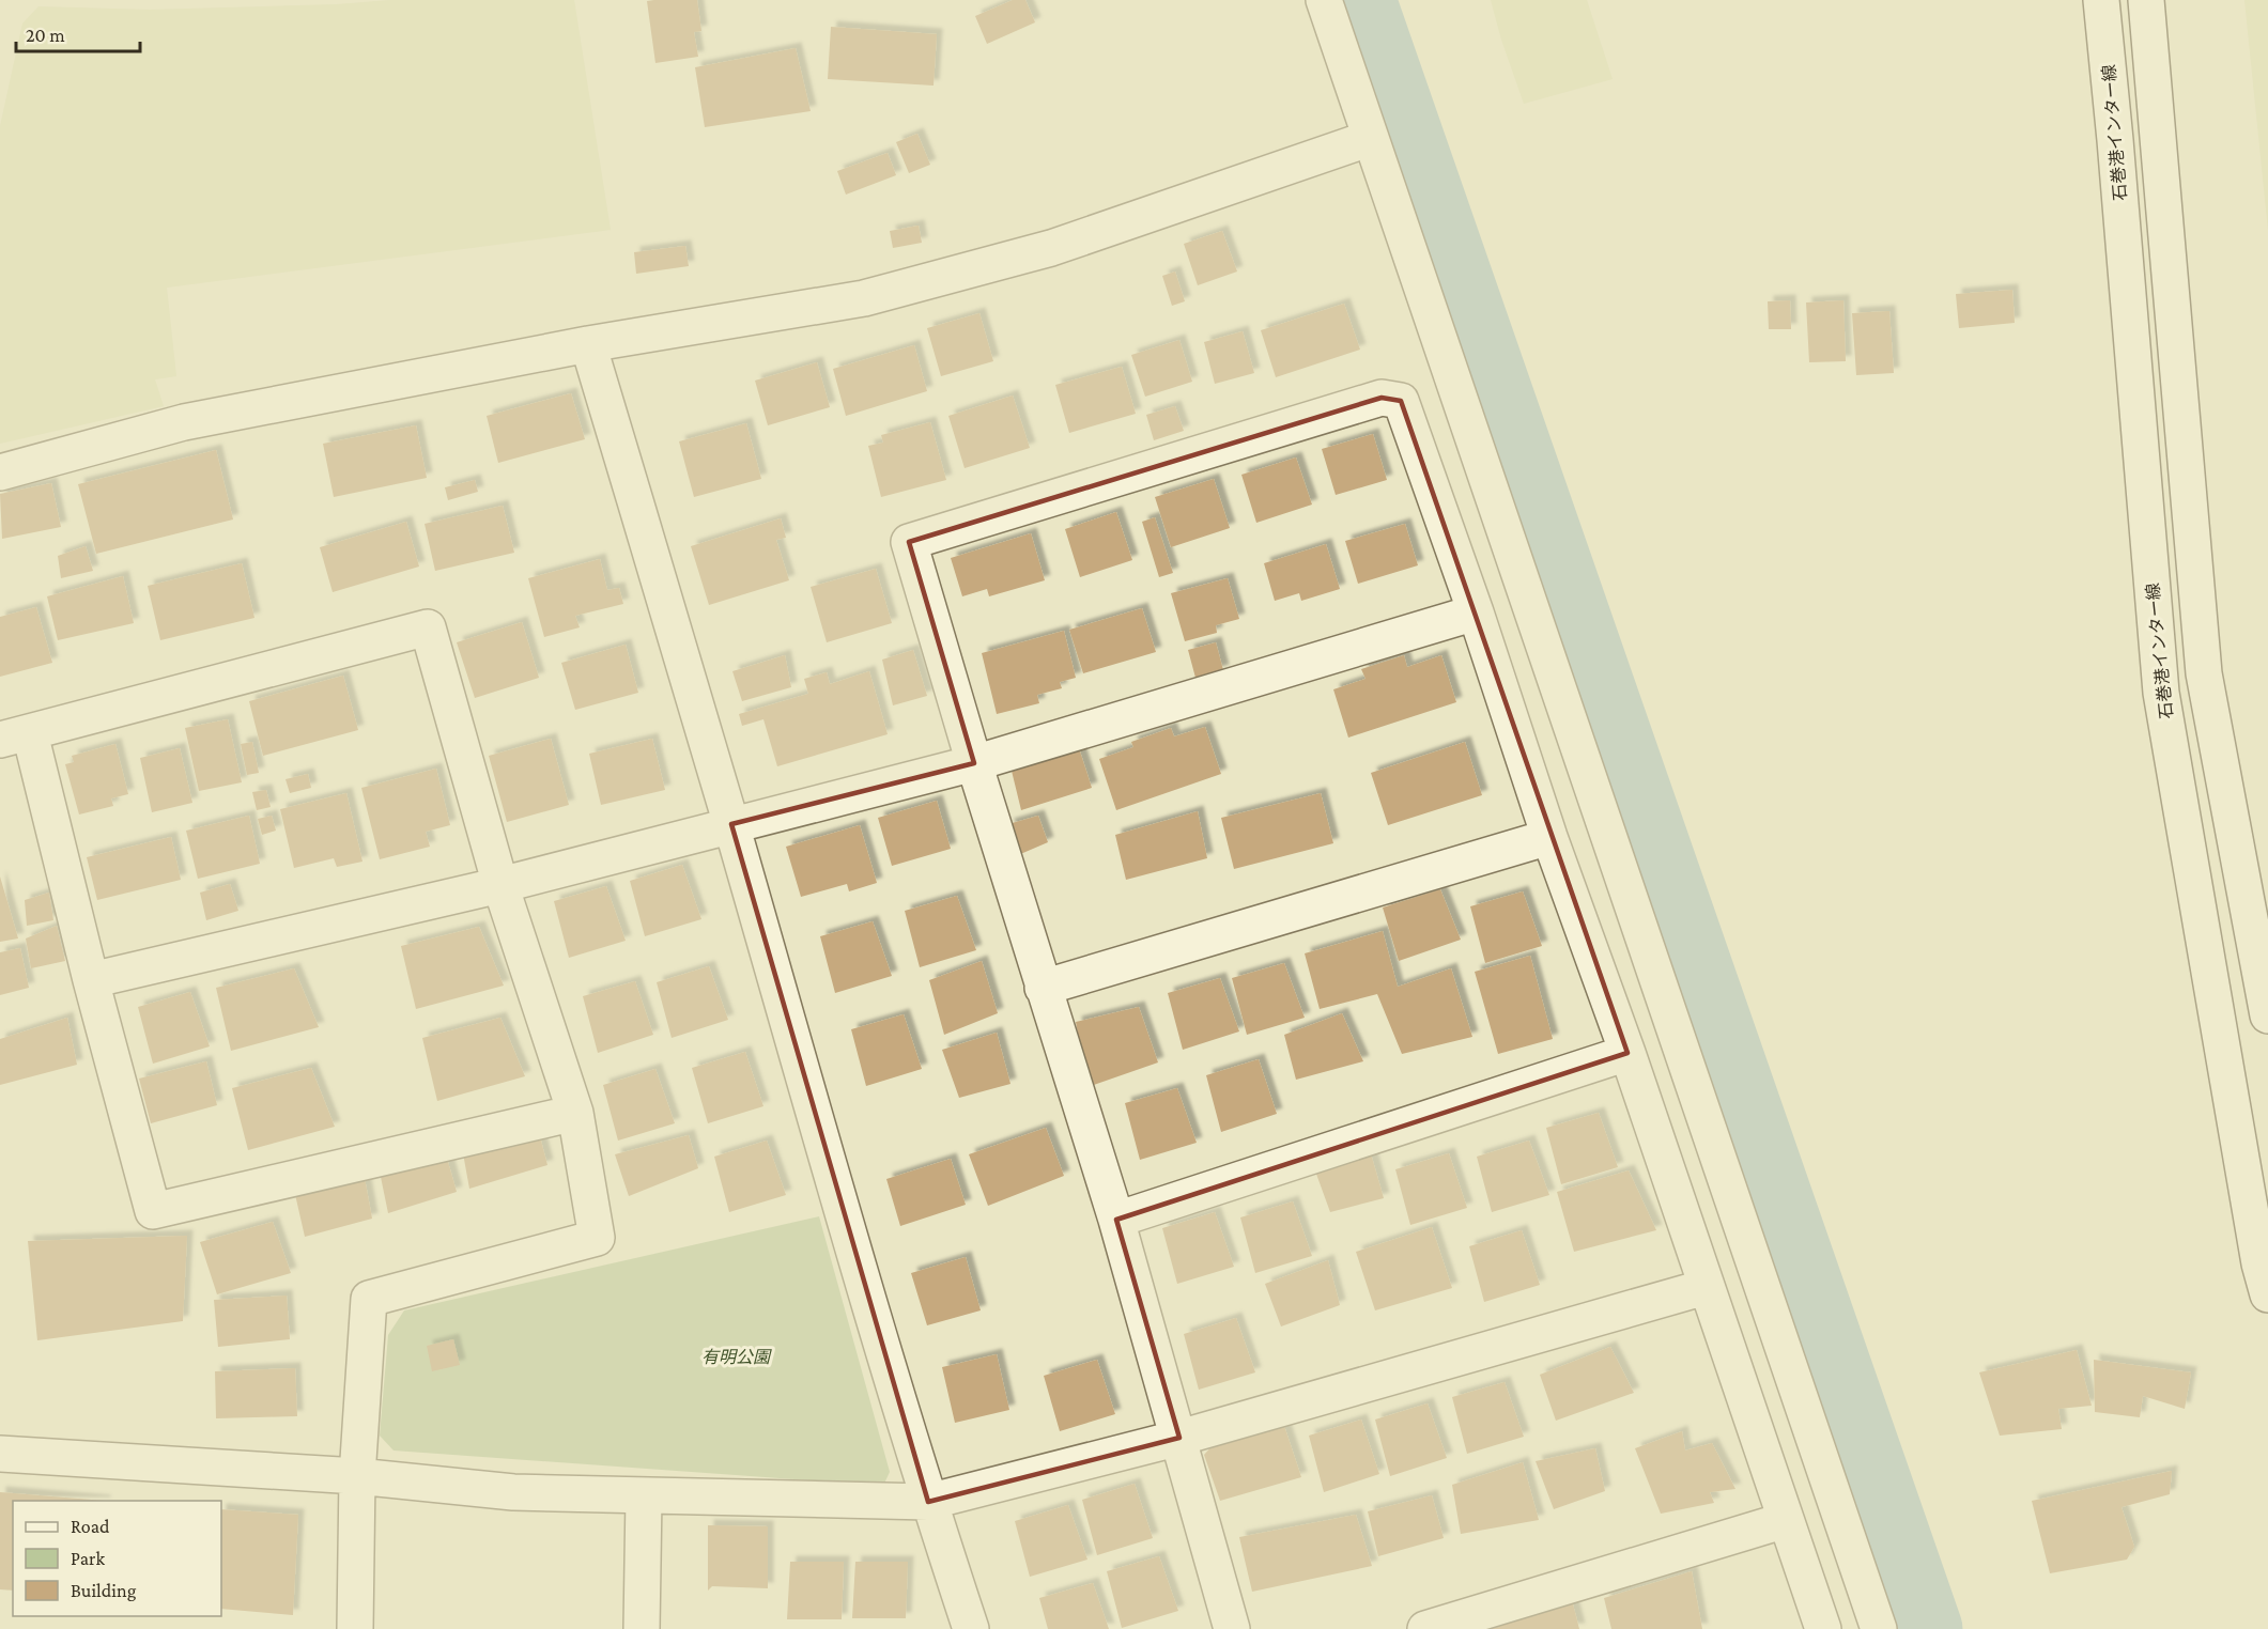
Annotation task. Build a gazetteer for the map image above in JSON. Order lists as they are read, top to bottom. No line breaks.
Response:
{"streets":{"street":["石巻港インター線"]},"parks":["有明公園"],"legend":["Road","Park","Building"],"scale_bar":"20 m"}
